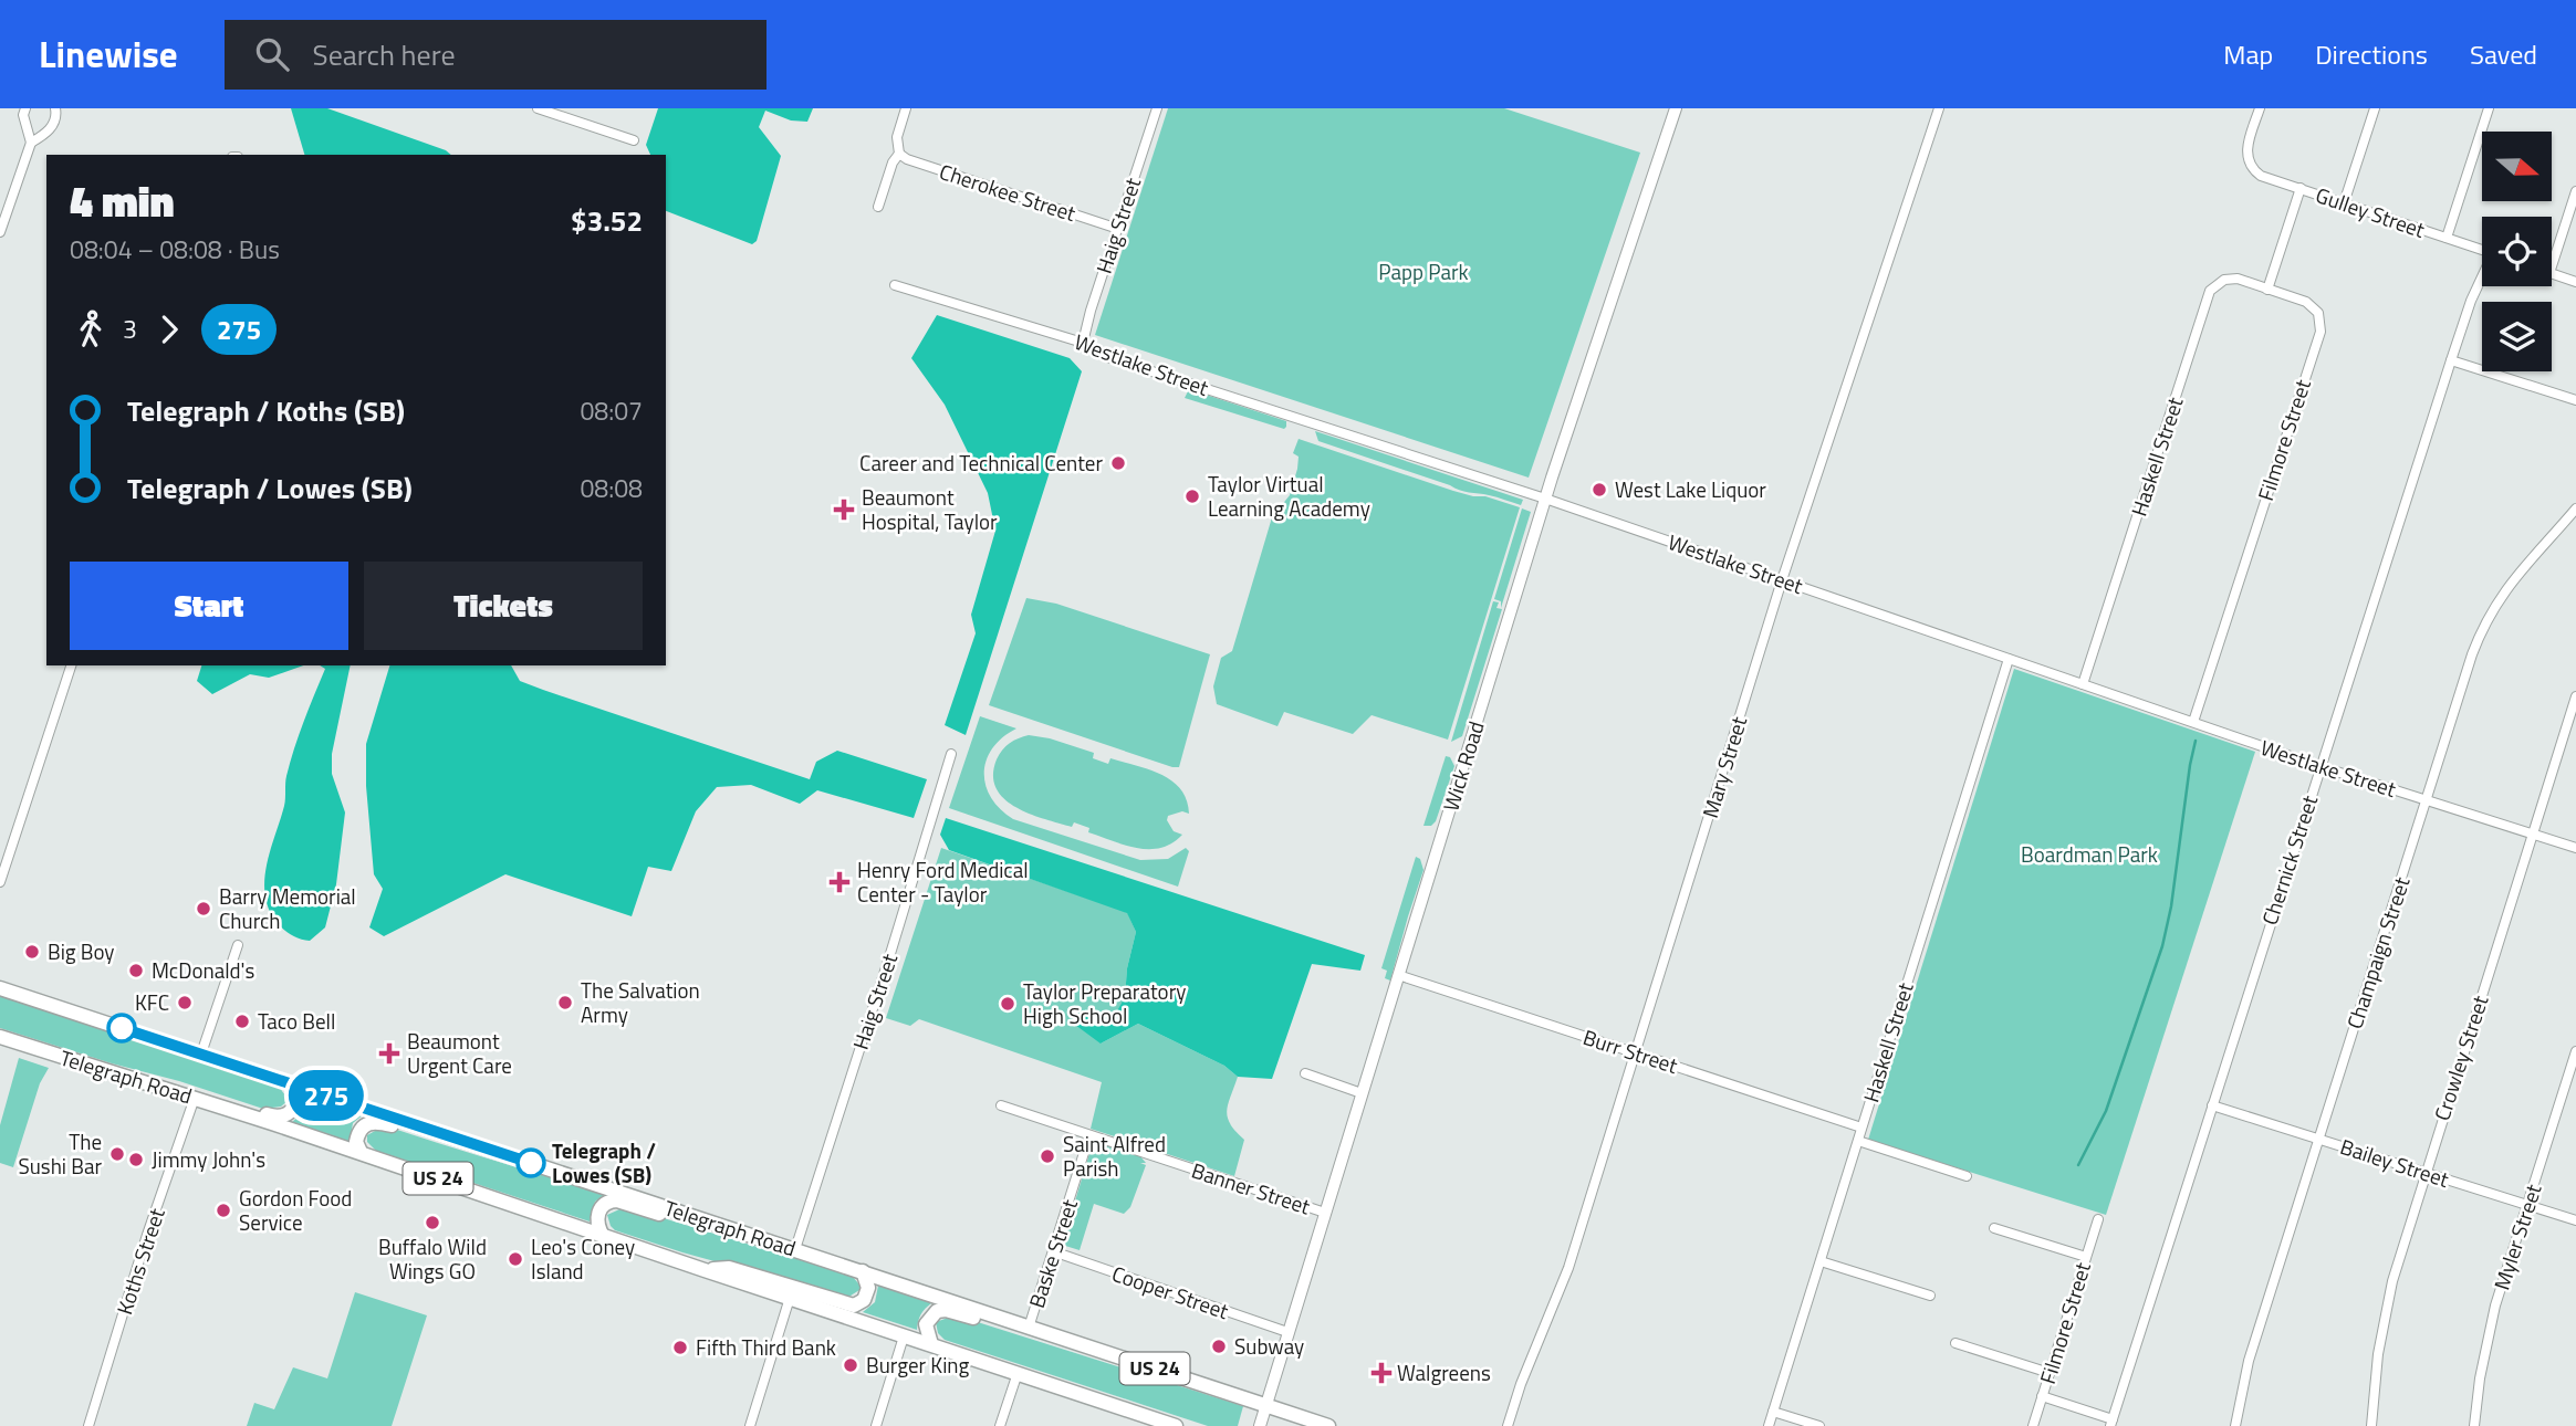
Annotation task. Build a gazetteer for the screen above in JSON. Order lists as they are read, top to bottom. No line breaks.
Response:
{"streets":{"main road":["Telegraph Road","US 24"],"street":["Cherokee Street","Gulley Street","Haig Street","Westlake Street","Filmore Street","Haskell Street","Wick Road","Mary Street","Chernick Street","Champaign Street","Burr Street","Crowley Street","Bailey Street","Banner Street","Myler Street","Baske Street","Koths Street","Cooper Street"]},"crossings":[["Cherokee Street","Haig Street"],["Haig Street","Westlake Street"],["Haig Street","Telegraph Road"],["Westlake Street","Filmore Street"],["Westlake Street","Haskell Street"],["Westlake Street","Wick Road"],["Westlake Street","Mary Street"],["Westlake Street","Chernick Street"],["Westlake Street","Champaign Street"],["Westlake Street","Crowley Street"],["Filmore Street","Haskell Street"],["Haskell Street","Burr Street"],["Wick Road","Burr Street"],["Wick Road","Telegraph Road"],["Wick Road","Banner Street"],["Wick Road","Cooper Street"],["Mary Street","Burr Street"],["Chernick Street","Bailey Street"],["Champaign Street","Bailey Street"],["Crowley Street","Bailey Street"],["Telegraph Road","Baske Street"],["Telegraph Road","Koths Street"],["Bailey Street","Myler Street"],["Banner Street","Baske Street"],["Baske Street","Cooper Street"]],"parks":["Papp Park","Boardman Park"],"places":{"other":["Career and Technical Center","West Lake Liquor","Taylor Virtual Learning Academy","Barry Memorial Church","Big Boy","McDonald's","KFC","The Salvation Army","Taylor Preparatory High School","Taco Bell","The Sushi Bar","Saint Alfred Parish","Jimmy John's","Telegraph / Lowes (SB)","Gordon Food Service","Buffalo Wild Wings GO","Leo's Coney Island","Subway","Fifth Third Bank","Burger King"],"health":["Beaumont Hospital, Taylor","Henry Ford Medical Center - Taylor","Beaumont Urgent Care","Walgreens"]},"lines":["bus line 275"],"north":"right","page":{"header":"Linewise","search":"Search here","nav":["Map","Directions","Saved"],"on_map":"275","heading":["4 min","08:04 – 08:08 · Bus","$3.52"],"legs":["3","275"],"list":[{"name":"Telegraph / Koths (SB)","value":"08:07"},{"name":"Telegraph / Lowes (SB)","value":"08:08"}],"buttons":["Start","Tickets"]}}
